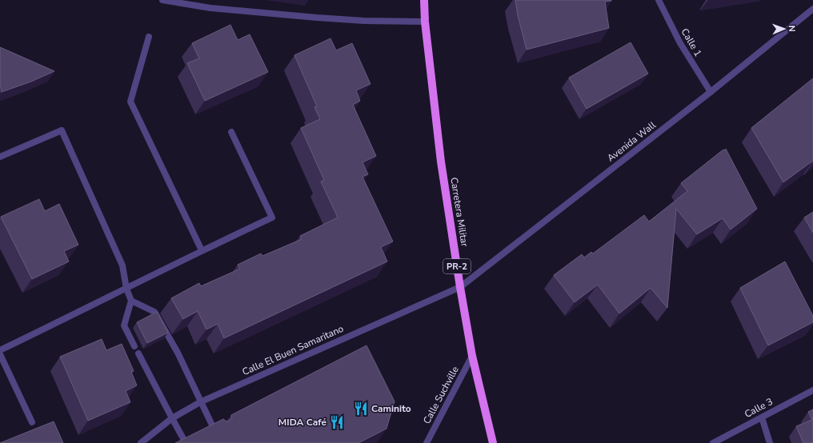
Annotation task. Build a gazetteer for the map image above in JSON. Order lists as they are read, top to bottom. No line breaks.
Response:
{"streets":{"main road":["Carretera Militar","PR-2"],"street":["Calle 1","Avenida Wall","Calle El Buen Samaritano","Calle Suchville","Calle 3"]},"crossings":[["Calle 1","Avenida Wall"],["Avenida Wall","Carretera Militar"],["Avenida Wall","Calle El Buen Samaritano"],["Carretera Militar","Calle El Buen Samaritano"],["Carretera Militar","Calle Suchville"]],"places":{"restaurant":["Caminito","MIDA Café"]},"north":"right"}
